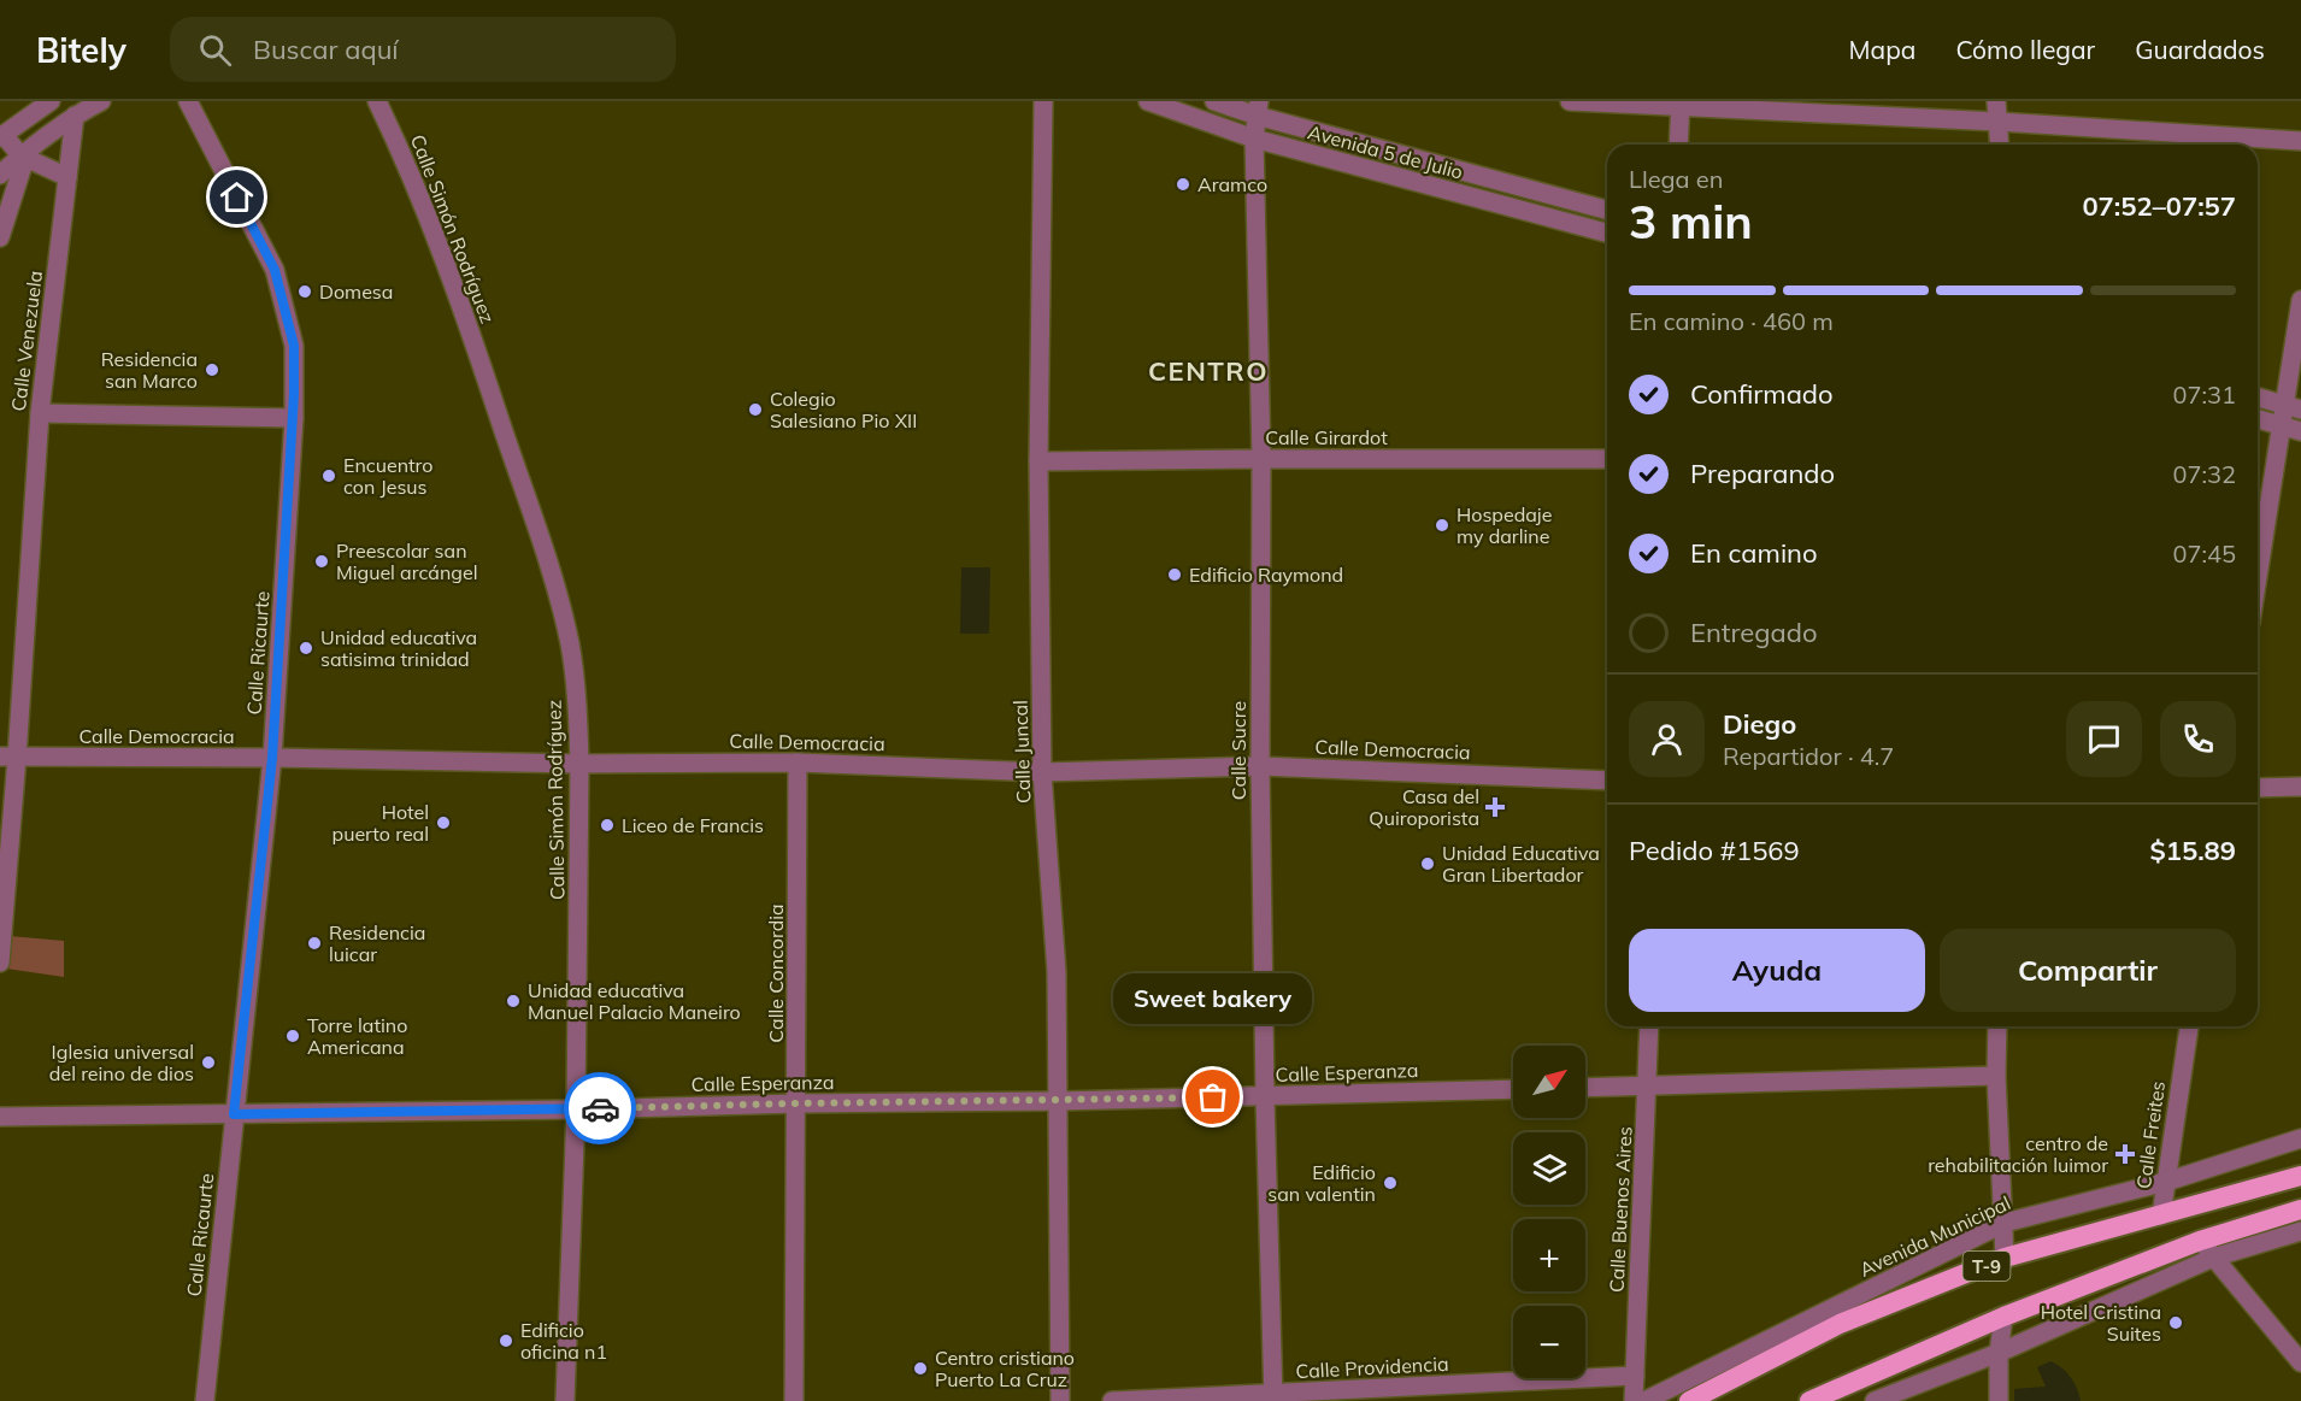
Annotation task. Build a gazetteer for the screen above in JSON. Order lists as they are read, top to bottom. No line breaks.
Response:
{"streets":{"highway":["T-9"],"street":["Avenida 5 de Julio","Calle Simón Rodríguez","Calle Venezuela","Calle Girardot","Calle Ricaurte","Calle Democracia","Calle Sucre","Calle Juncal","Calle Concordia","Calle Esperanza","Calle Freites","Calle Buenos Aires","Avenida Municipal","Calle Providencia"]},"crossings":[["Avenida 5 de Julio","Calle Sucre"],["Calle Simón Rodríguez","Calle Democracia"],["Calle Simón Rodríguez","Calle Esperanza"],["Calle Venezuela","Calle Democracia"],["Calle Girardot","Calle Sucre"],["Calle Girardot","Calle Juncal"],["Calle Ricaurte","Calle Democracia"],["Calle Ricaurte","Calle Esperanza"],["Calle Democracia","Calle Sucre"],["Calle Democracia","Calle Juncal"],["Calle Democracia","Calle Concordia"],["Calle Sucre","Calle Esperanza"],["Calle Sucre","Calle Providencia"],["Calle Juncal","Calle Esperanza"],["Calle Concordia","Calle Esperanza"],["Calle Freites","Avenida Municipal"],["Calle Freites","T-9"],["Calle Buenos Aires","Calle Providencia"]],"districts":["CENTRO"],"places":{"other":["Aramco","Domesa","Residencia san Marco","Colegio Salesiano Pio XII","Encuentro con Jesus","Hospedaje my darline","Preescolar san Miguel arcángel","Edificio Raymond","Unidad educativa satisima trinidad","Hotel puerto real","Liceo de Francis","Unidad Educativa Gran Libertador","Residencia luicar","Unidad educativa Manuel Palacio Maneiro","Torre latino Americana","Iglesia universal del reino de dios","Sweet bakery","Edificio san valentin","Hotel Cristina Suites","Edificio oficina n1","Centro cristiano Puerto La Cruz"],"health":["Casa del Quiroporista","centro de rehabilitación luimor"]},"north":"top right","page":{"header":"Bitely","search":"Buscar aquí","nav":["Mapa","Cómo llegar","Guardados"],"heading":["3 min","Llega en","07:52–07:57"],"panel":["Diego","Repartidor · 4.7","Pedido #1569","$15.89"],"bar":"En camino · 460 m","list":[["Confirmado","07:31"],["Preparando","07:32"],["En camino","07:45"],"Entregado"],"buttons":["Ayuda","Compartir"],"bubble":"Sweet bakery","map_buttons":["+","−"]}}
